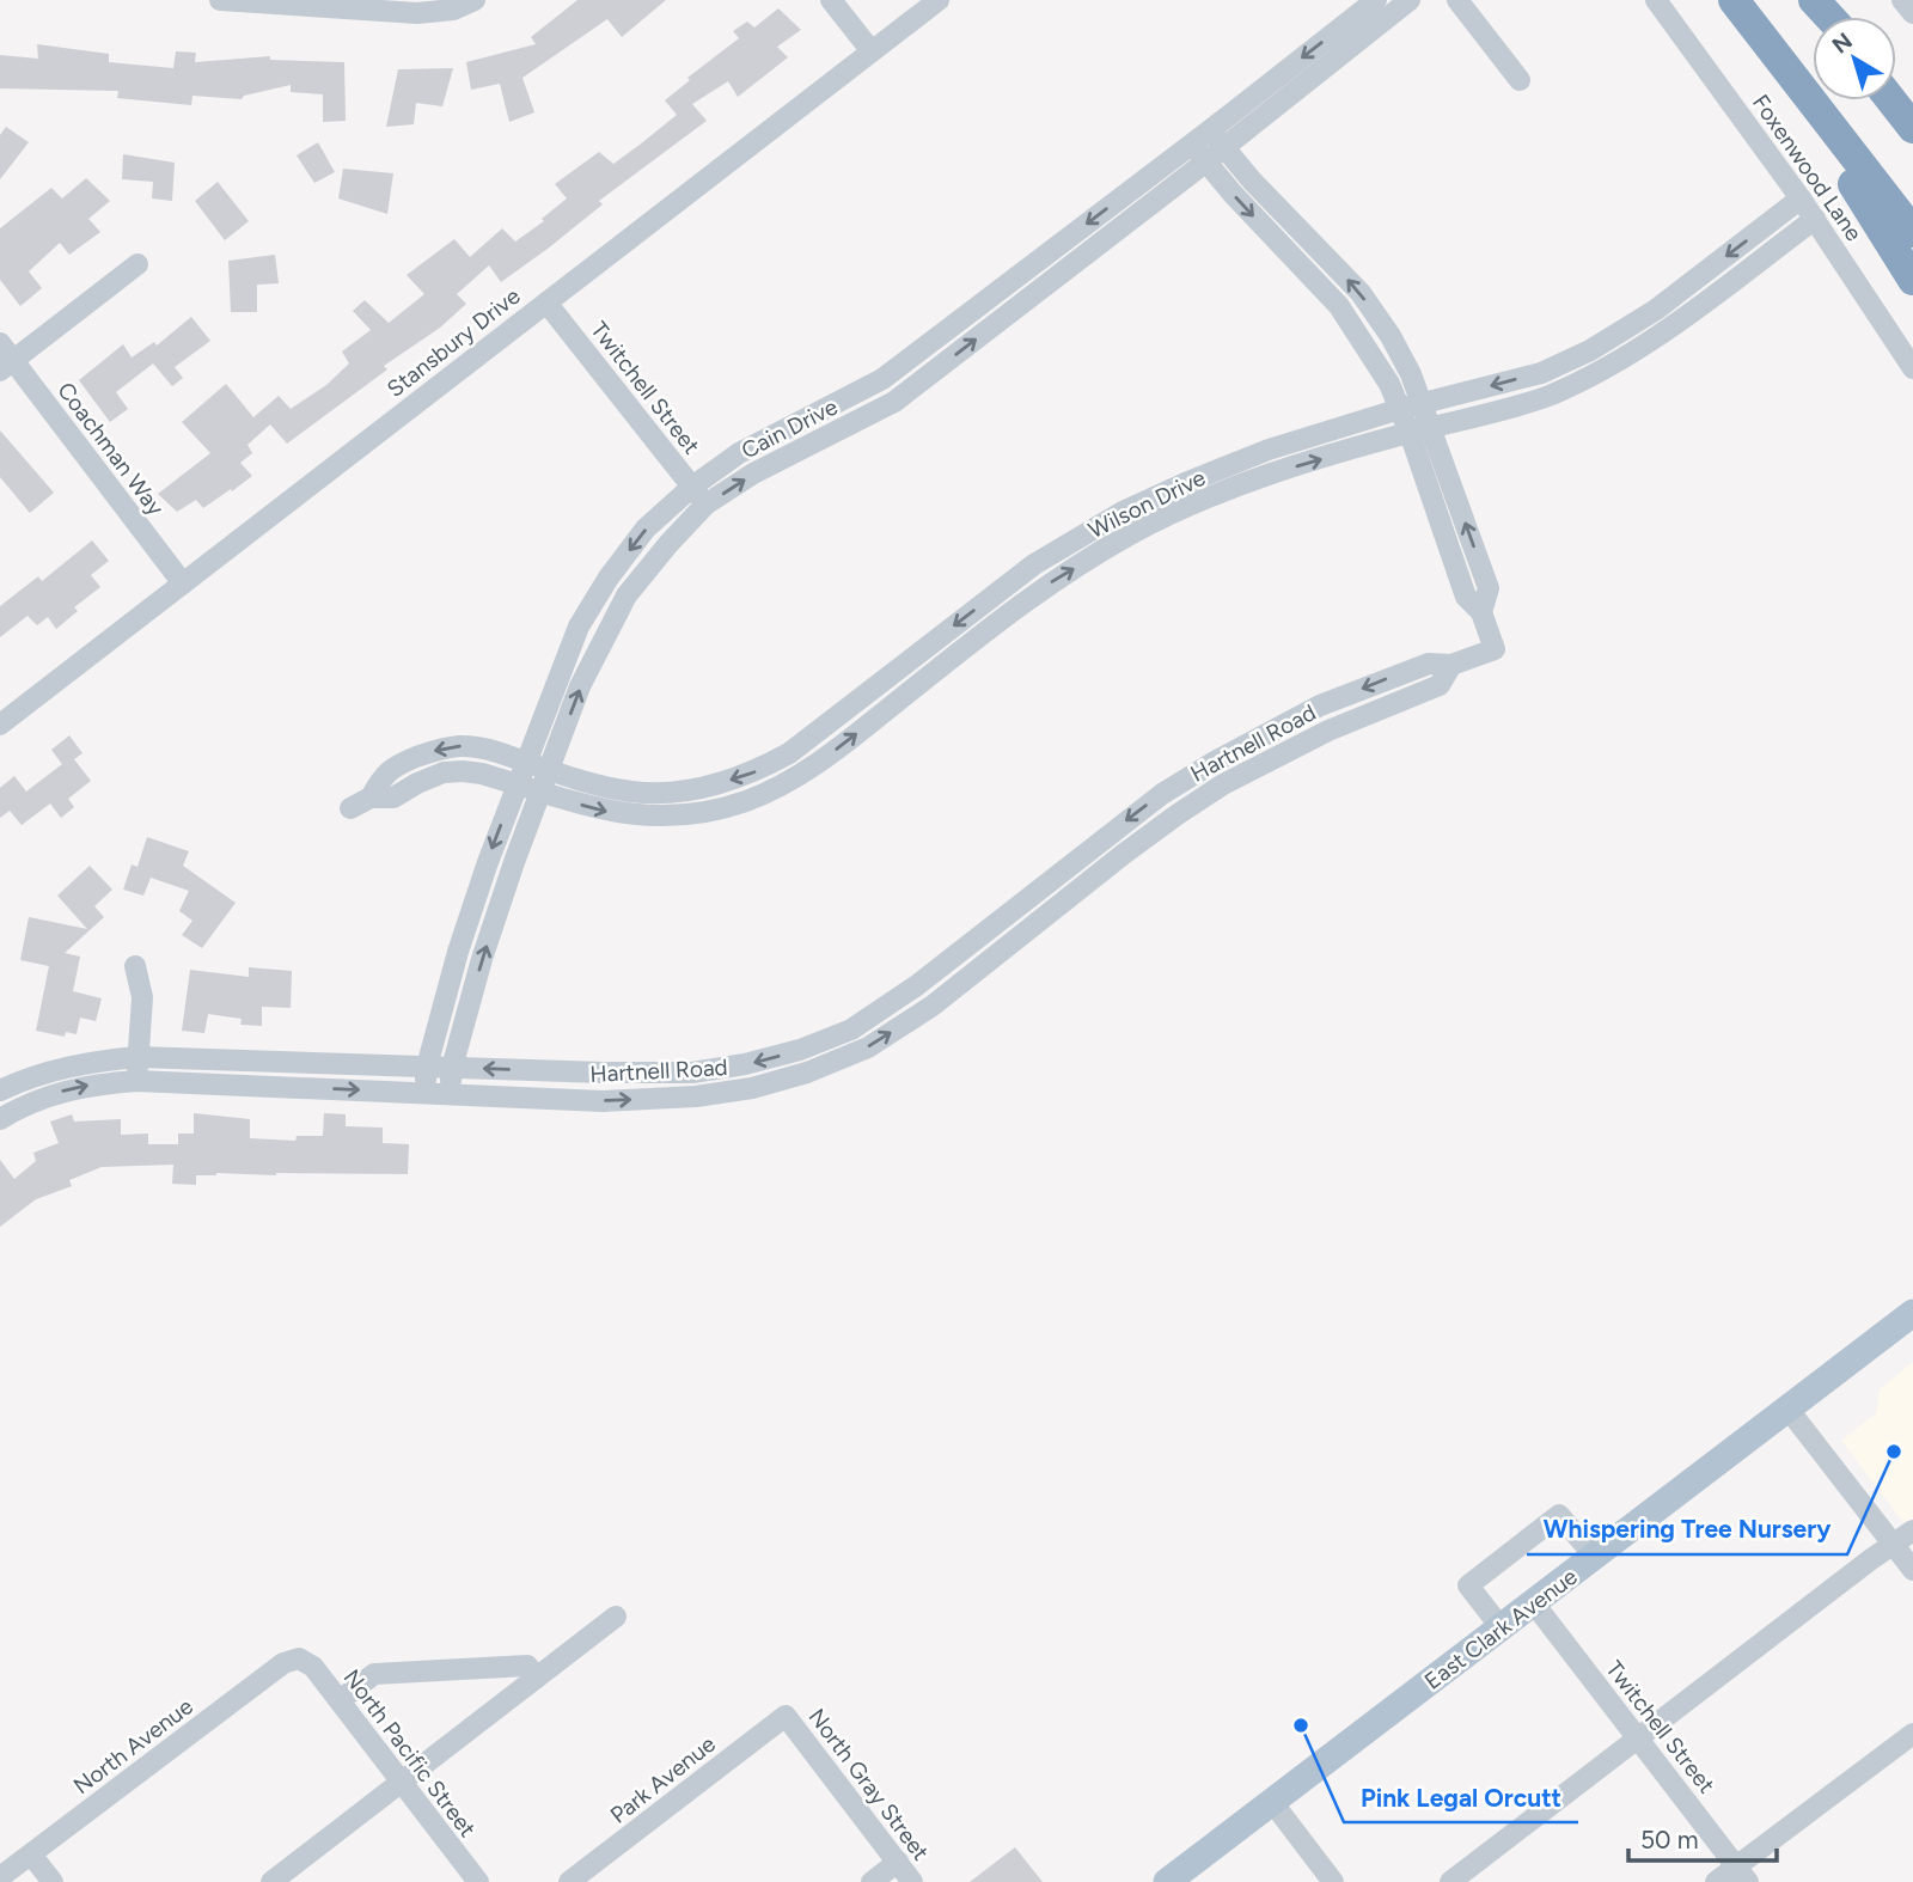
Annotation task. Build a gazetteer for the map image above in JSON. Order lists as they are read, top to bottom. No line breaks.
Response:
{"streets":{"main road":["East Clark Avenue"],"street":["Foxenwood Lane","Stansbury Drive","Twitchell Street","Cain Drive","Coachman Way","Wilson Drive","Hartnell Road","North Avenue","North Pacific Street","Park Avenue","North Gray Street"]},"crossings":[["Foxenwood Lane","Wilson Drive"],["Stansbury Drive","Twitchell Street"],["Stansbury Drive","Coachman Way"],["Twitchell Street","Cain Drive"],["Twitchell Street","East Clark Avenue"],["Cain Drive","Wilson Drive"],["Cain Drive","Hartnell Road"],["Wilson Drive","Hartnell Road"],["North Avenue","North Pacific Street"],["Park Avenue","North Gray Street"]],"places":["Whispering Tree Nursery","Pink Legal Orcutt"],"scale_bar":"50 m","north":"top left"}
